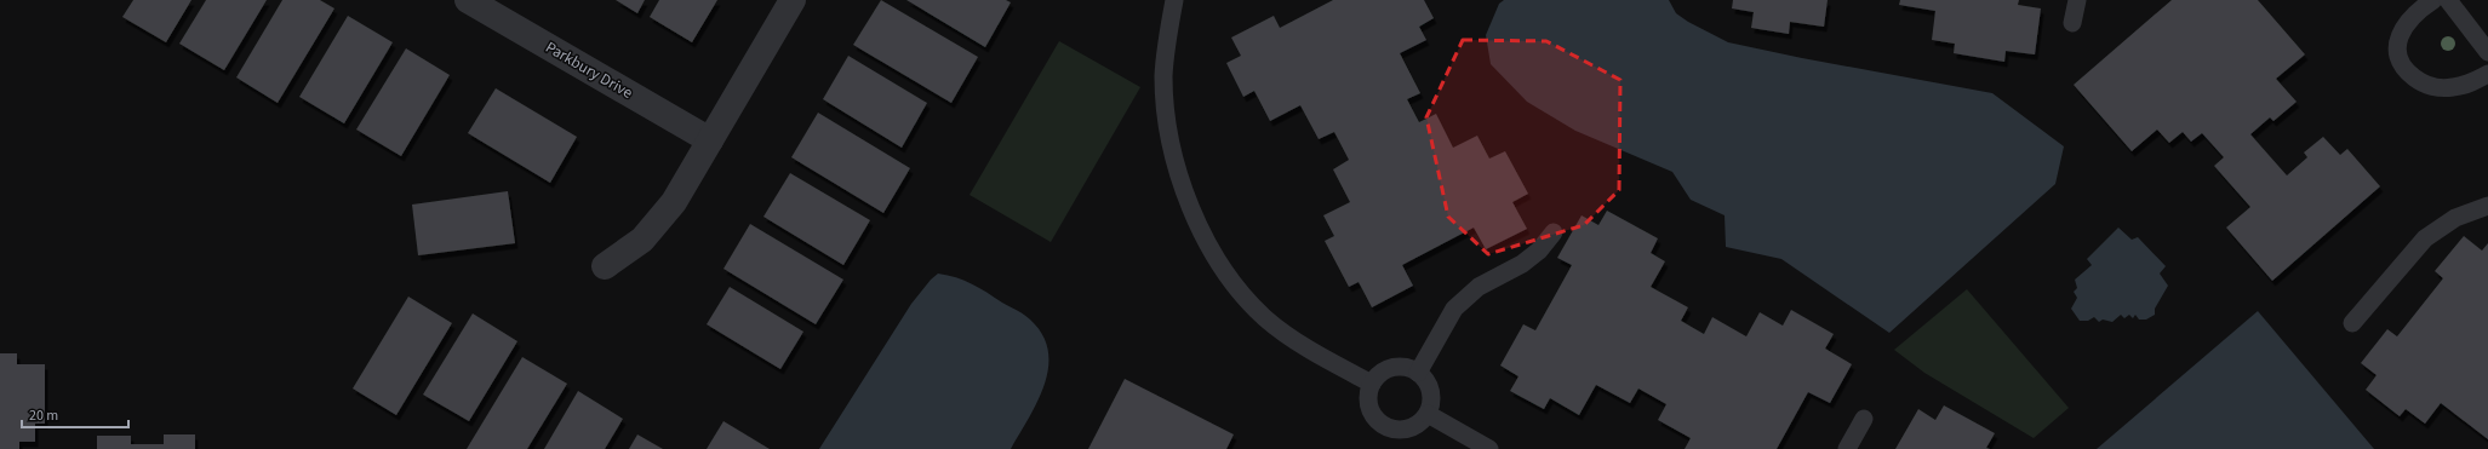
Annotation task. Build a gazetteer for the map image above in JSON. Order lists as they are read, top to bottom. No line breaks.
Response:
{"streets":{"street":["Parkbury Drive"]},"scale_bar":"20 m"}
